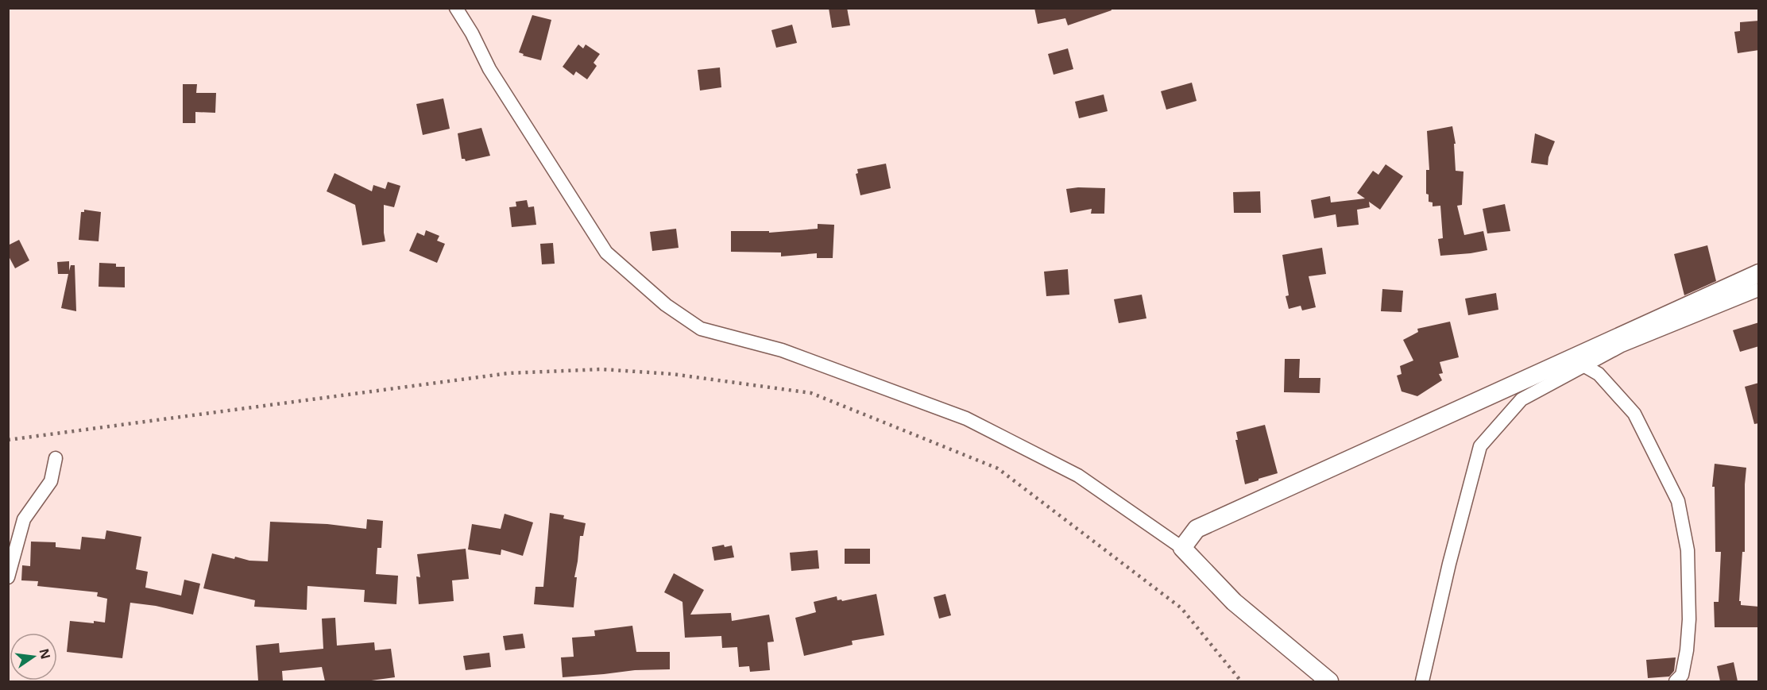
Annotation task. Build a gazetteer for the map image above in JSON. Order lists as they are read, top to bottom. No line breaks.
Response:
{"north":"right"}
